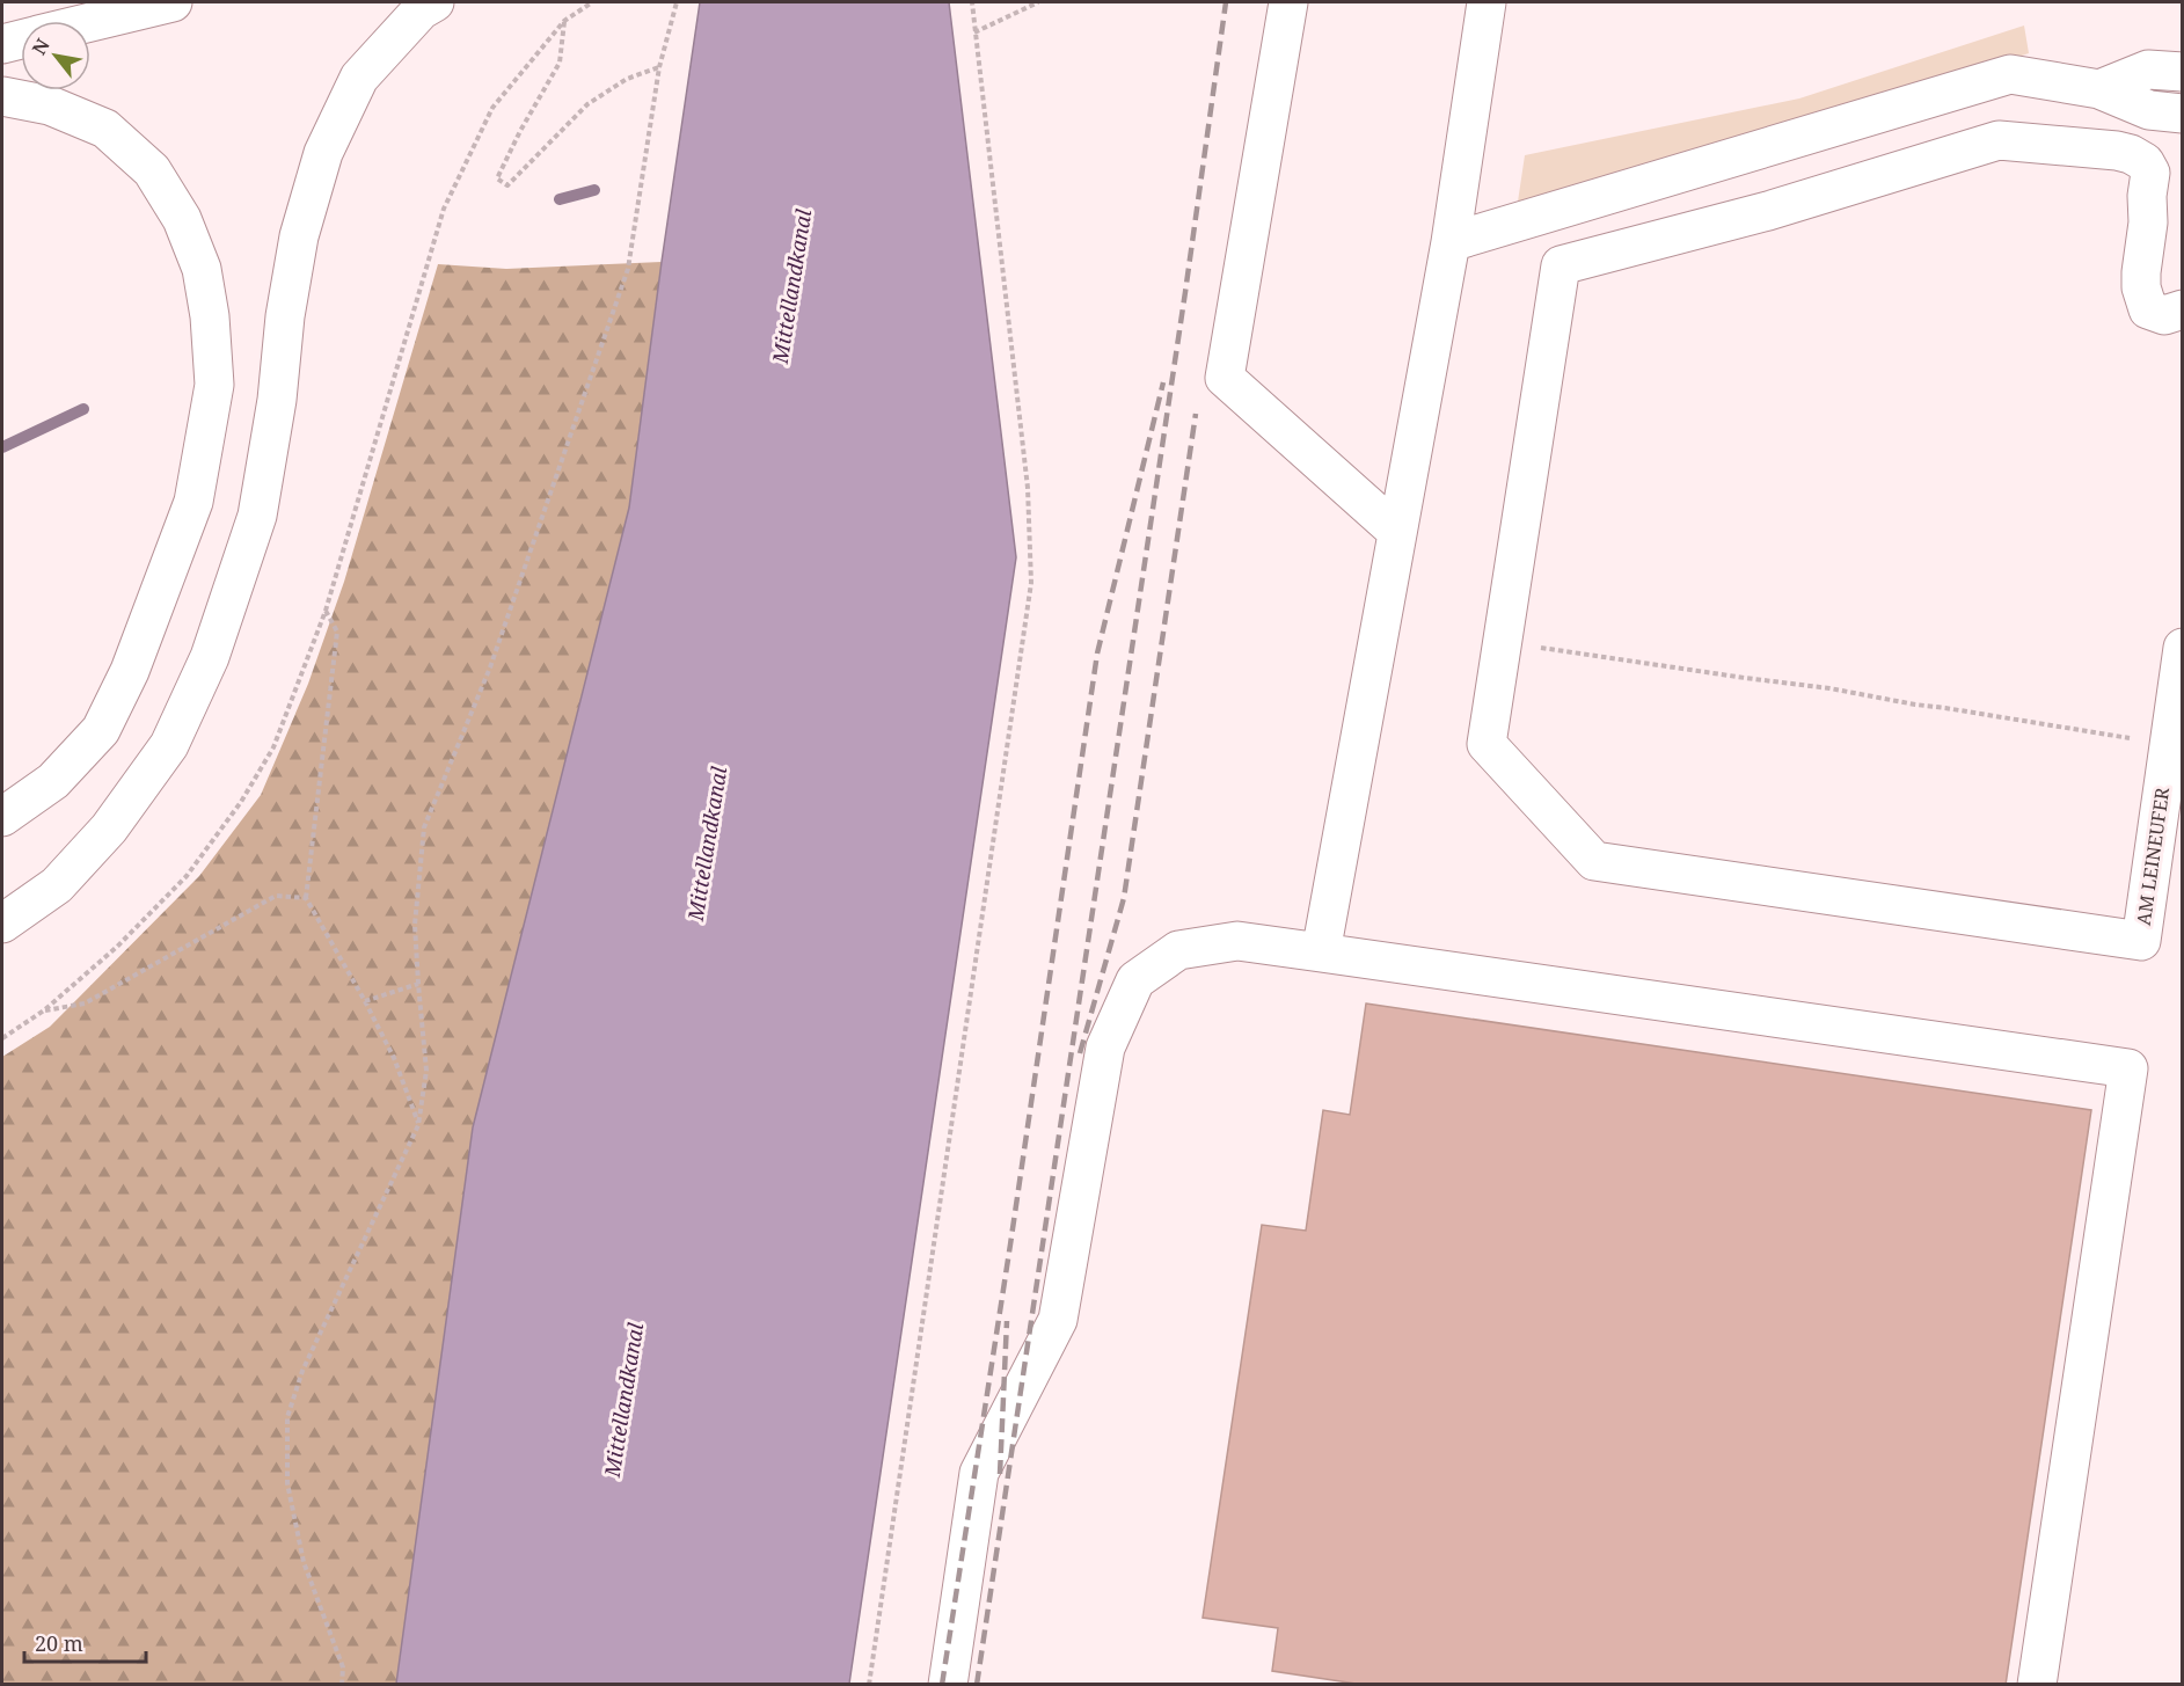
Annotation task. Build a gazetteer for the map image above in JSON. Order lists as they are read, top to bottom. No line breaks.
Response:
{"streets":{"main road":["AM LEINEUFER"]},"water":["Mittellandkanal"],"scale_bar":"20 m","north":"top left"}
